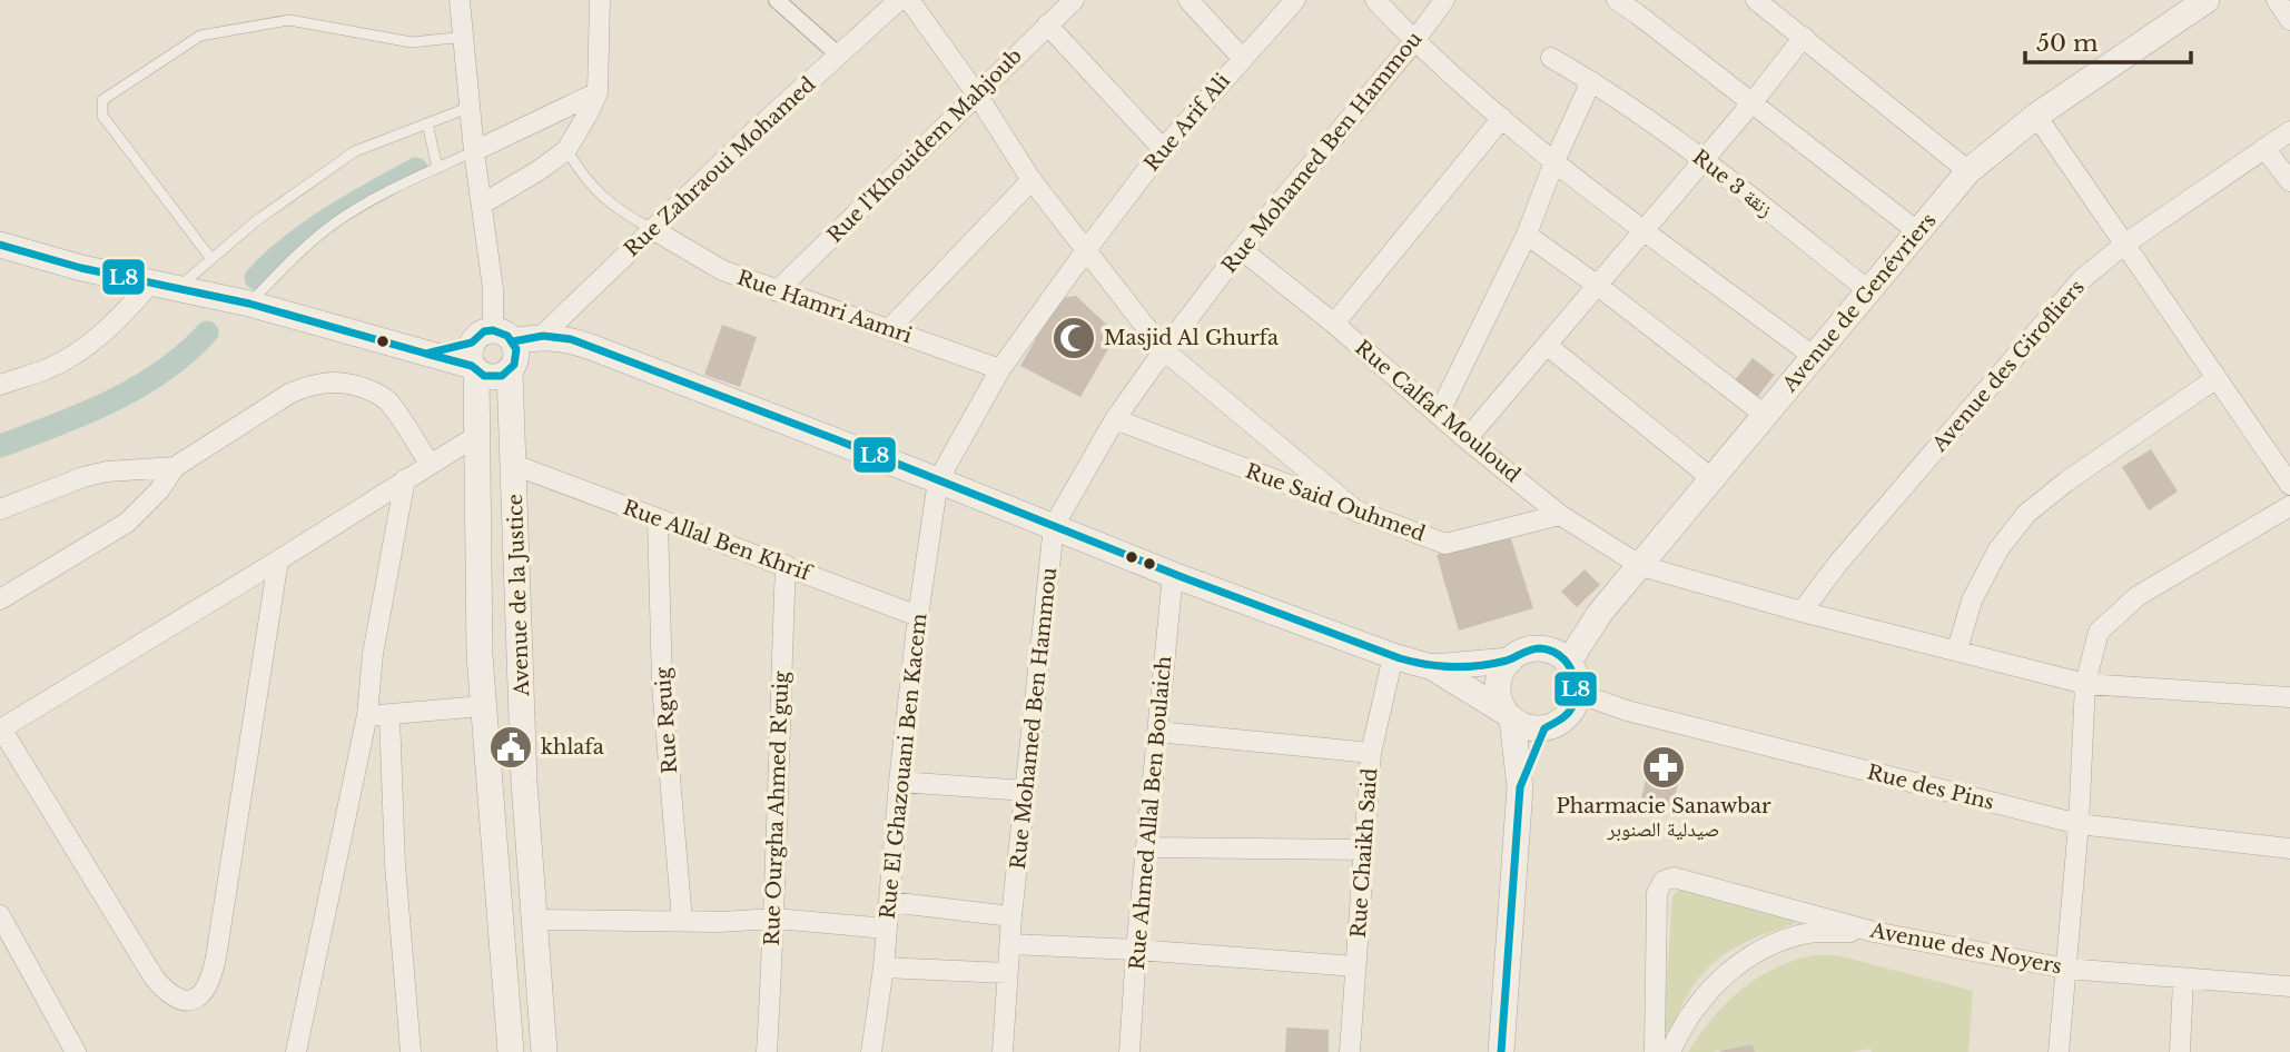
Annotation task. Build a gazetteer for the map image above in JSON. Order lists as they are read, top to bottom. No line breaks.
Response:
{"streets":{"street":["Rue Arif Ali","Rue l'Khouidem Mahjoub","Rue Mohamed Ben Hammou","Rue Zahraoui Mohamed","Rue 3 زنقة","Avenue de Genévriers","Rue Hamri Aamri","Avenue des Girofliers","Rue Calfaf Mouloud","Rue Said Ouhmed","Rue Allal Ben Khrif","Avenue de la Justice","Rue Rguig","Rue El Ghazouani Ben Kacem","Rue des Pins","Rue Ourgha Ahmed R'guig","Rue Ahmed Allal Ben Boulaich","Rue Chaikh Said","Avenue des Noyers"]},"crossings":[["Rue Arif Ali","Rue Hamri Aamri"],["Rue Arif Ali","Rue El Ghazouani Ben Kacem"],["Rue l'Khouidem Mahjoub","Rue Hamri Aamri"],["Rue Mohamed Ben Hammou","Rue Calfaf Mouloud"],["Rue Mohamed Ben Hammou","Rue Said Ouhmed"],["Rue Zahraoui Mohamed","Rue Hamri Aamri"],["Rue 3 زنقة","Avenue de Genévriers"],["Avenue de Genévriers","Rue Calfaf Mouloud"],["Avenue de Genévriers","Rue des Pins"],["Rue Hamri Aamri","Rue El Ghazouani Ben Kacem"],["Avenue des Girofliers","Rue Calfaf Mouloud"],["Rue Calfaf Mouloud","Rue Said Ouhmed"],["Rue Allal Ben Khrif","Avenue de la Justice"],["Rue Allal Ben Khrif","Rue Rguig"],["Rue Allal Ben Khrif","Rue El Ghazouani Ben Kacem"],["Rue Allal Ben Khrif","Rue Ourgha Ahmed R'guig"]],"places":{"mosque":["Masjid Al Ghurfa"],"public building":["khlafa"],"pharmacy":["Pharmacie Sanawbar صيدلية الصنوبر"]},"lines":["transit line L8"],"scale_bar":"50 m"}
